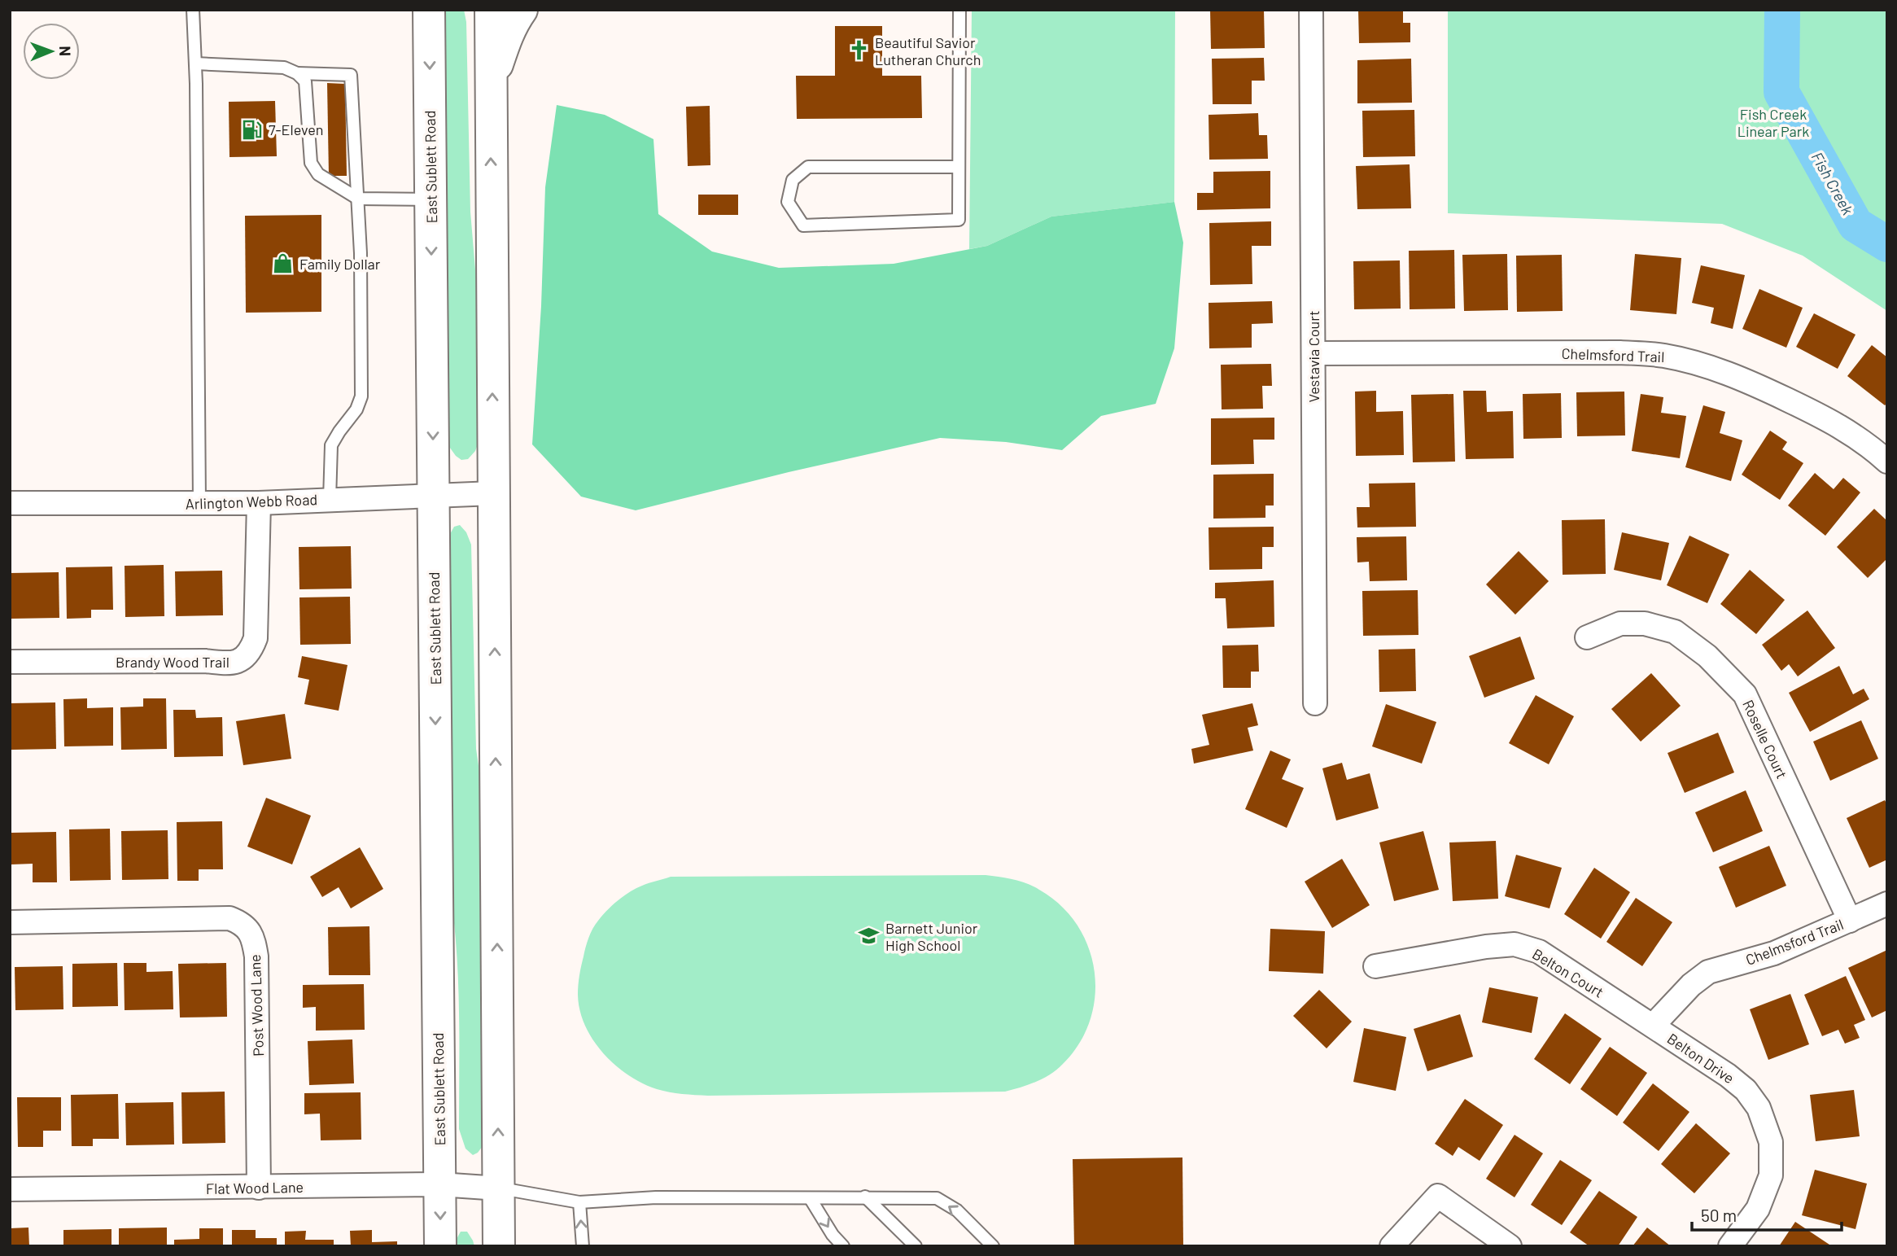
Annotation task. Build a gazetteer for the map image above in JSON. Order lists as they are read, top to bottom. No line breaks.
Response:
{"streets":{"main road":["East Sublett Road"],"street":["Chelmsford Trail","Vestavia Court","Arlington Webb Road","Brandy Wood Trail","Roselle Court","Belton Court","Post Wood Lane","Belton Drive","Flat Wood Lane"]},"crossings":[["East Sublett Road","Arlington Webb Road"],["East Sublett Road","Flat Wood Lane"],["Chelmsford Trail","Vestavia Court"],["Chelmsford Trail","Roselle Court"],["Chelmsford Trail","Belton Court"],["Chelmsford Trail","Belton Drive"],["Arlington Webb Road","Brandy Wood Trail"],["Belton Court","Belton Drive"],["Post Wood Lane","Flat Wood Lane"]],"water":["Fish Creek"],"parks":["Fish Creek Linear Park"],"places":{"church":["Beautiful Savior Lutheran Church"],"fuel station":["7-Eleven"],"shop":["Family Dollar"],"school or university":["Barnett Junior High School"]},"scale_bar":"50 m","north":"right"}
